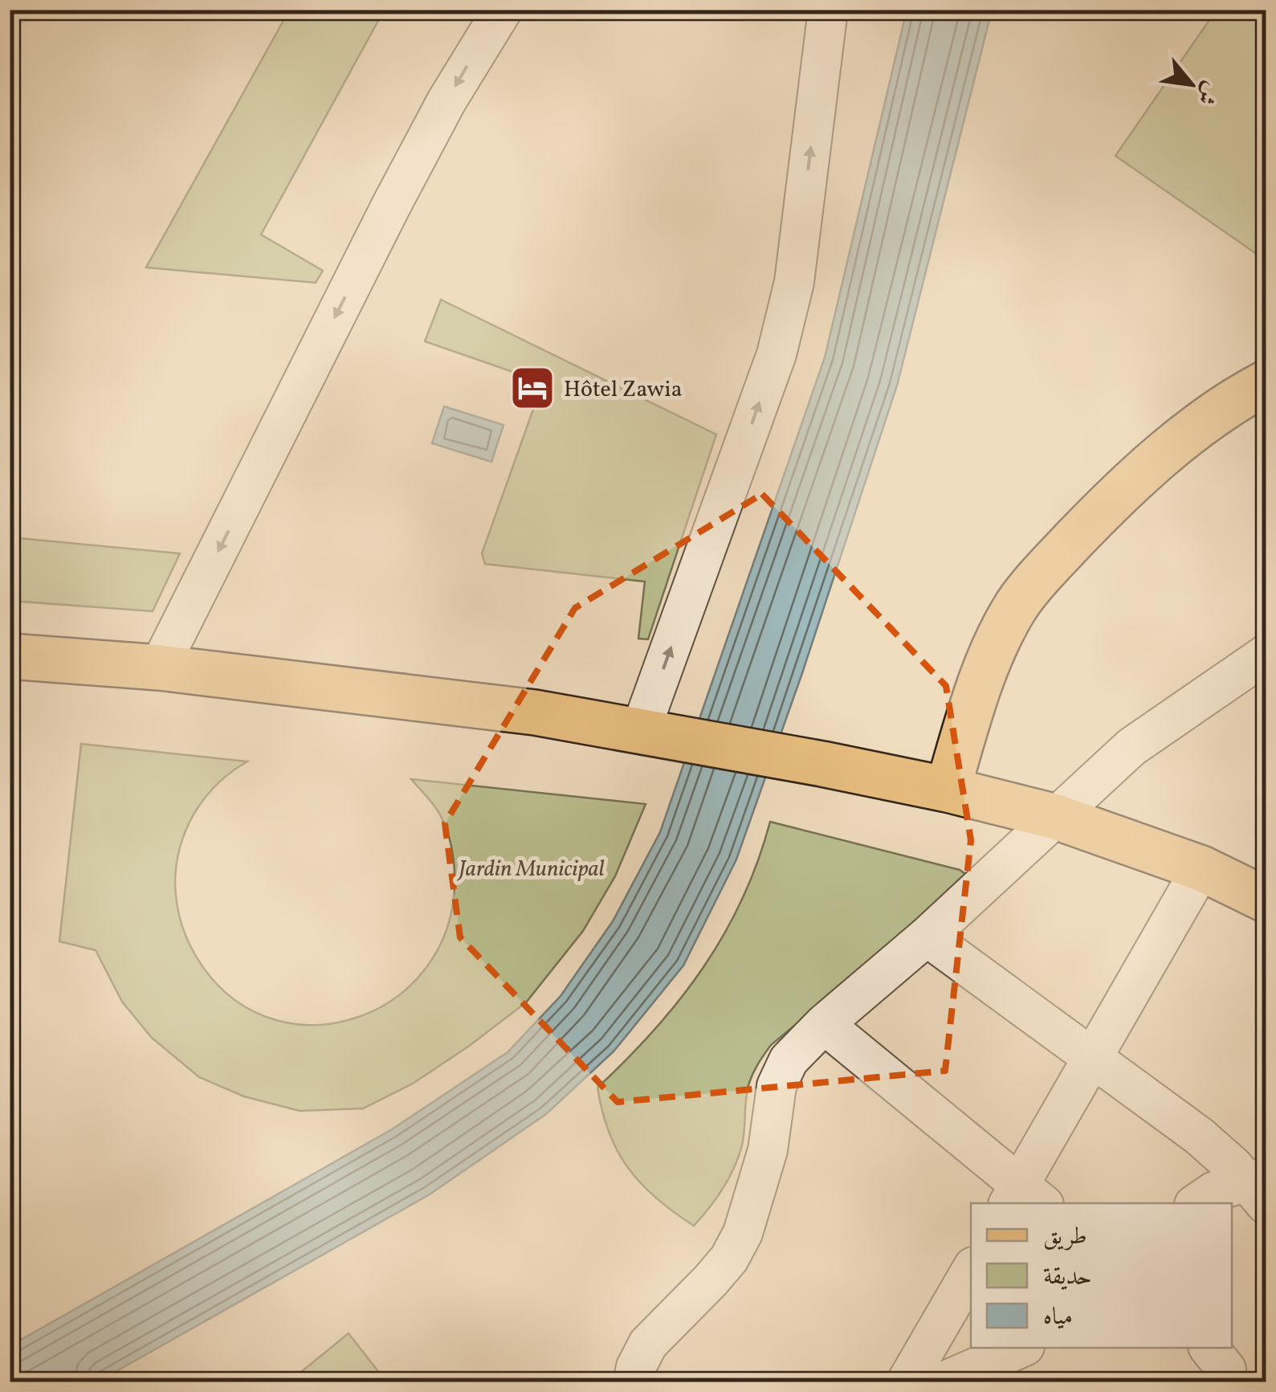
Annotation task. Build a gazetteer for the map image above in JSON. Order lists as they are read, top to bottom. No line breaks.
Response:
{"parks":["Jardin Municipal"],"places":{"hotel":["Hôtel Zawia"]},"legend":["طريق","حديقة","مياه"],"north":"bottom right"}
